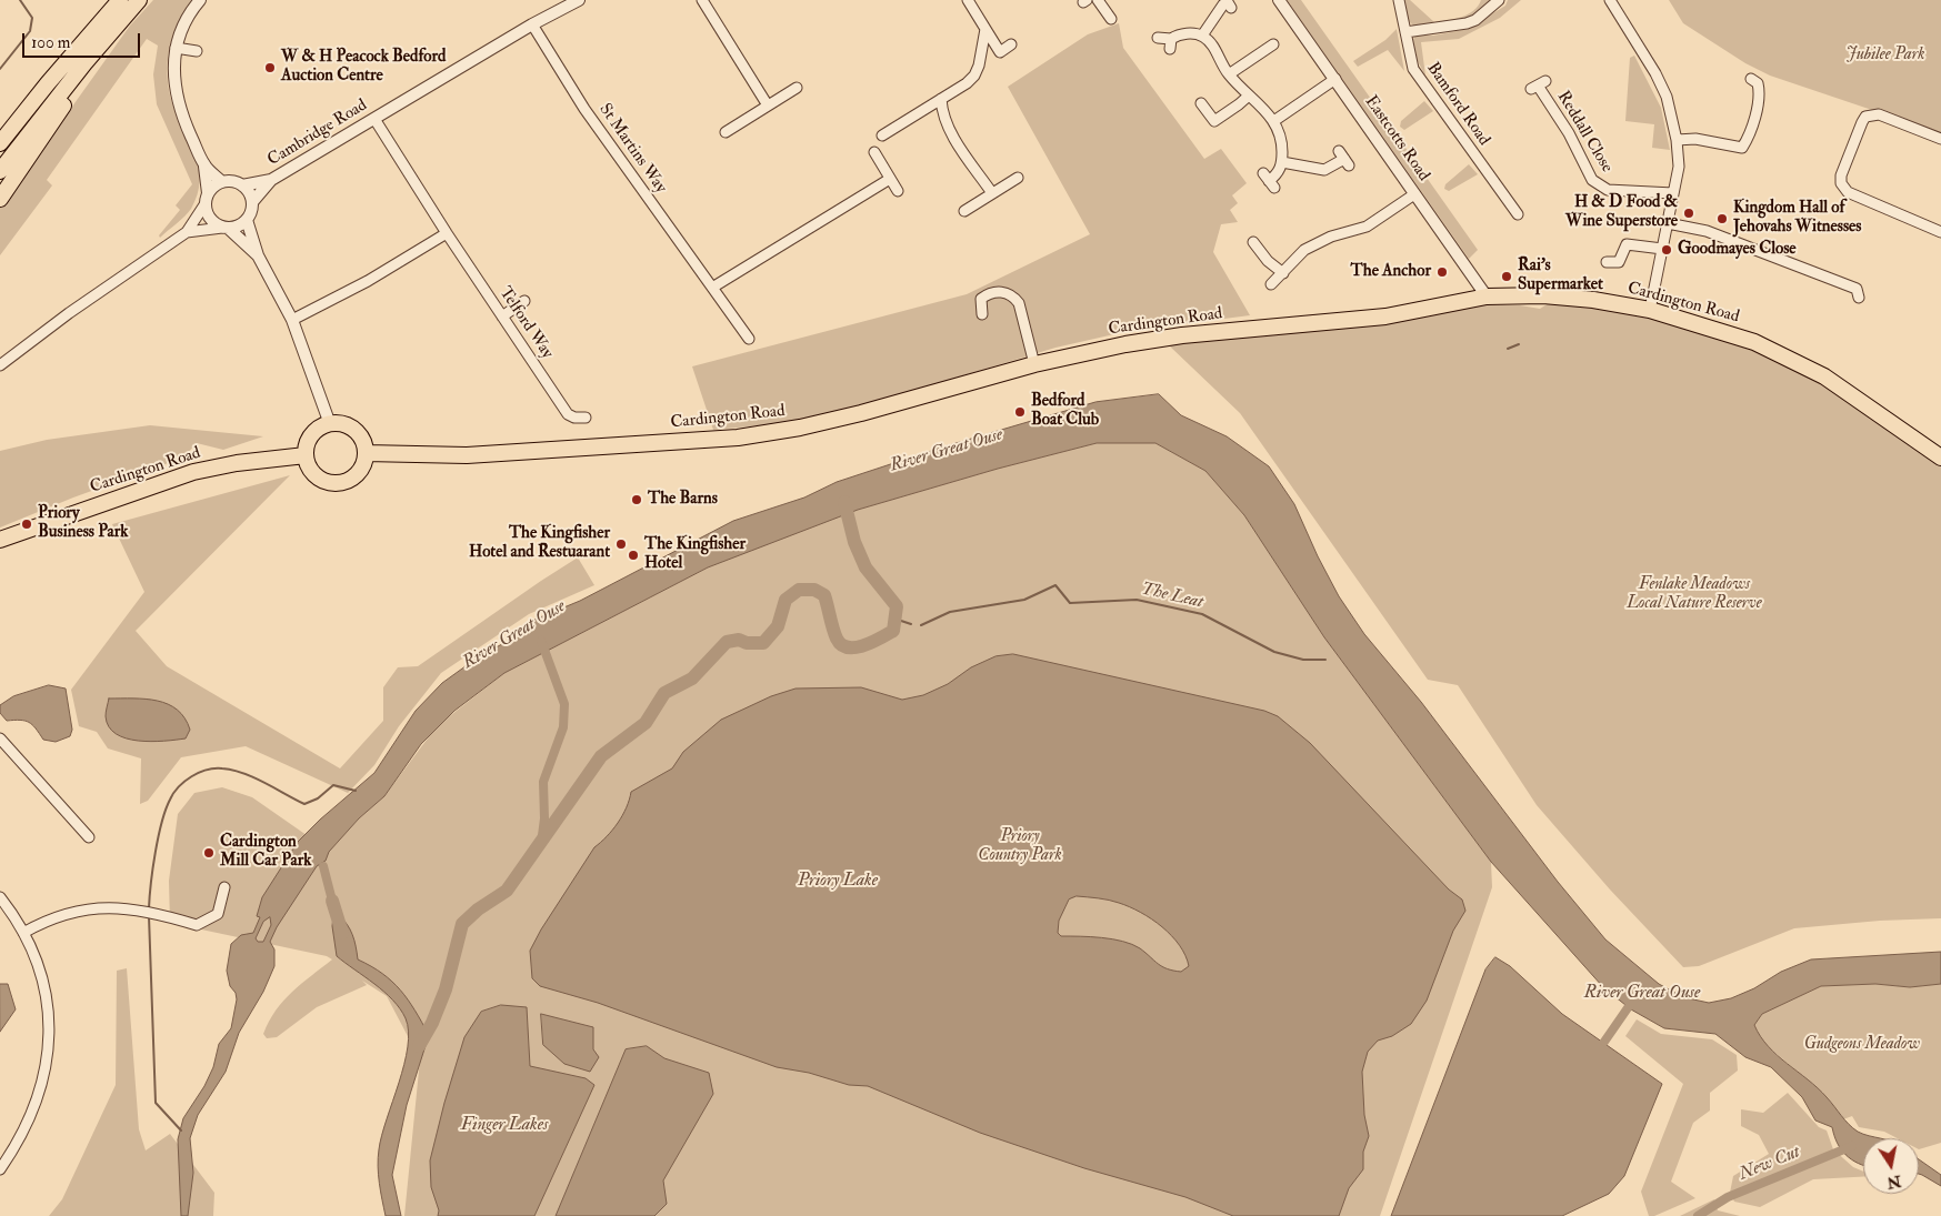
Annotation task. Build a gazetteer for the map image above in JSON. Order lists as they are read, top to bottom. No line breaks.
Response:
{"streets":{"main road":["Cardington Road"],"street":["Bamford Road","Reddall Close","Cambridge Road","Eastcotts Road","St Martins Way","Telford Way"]},"crossings":[["Cambridge Road","St Martins Way"],["Cambridge Road","Telford Way"],["Eastcotts Road","Cardington Road"]],"water":["River Great Ouse","The Leat","Priory Lake","Finger Lakes","New Cut"],"parks":["Jubilee Park","Fenlake Meadows Local Nature Reserve","Priory Country Park","Gudgeons Meadow"],"places":["W & H Peacock Bedford Auction Centre","H & D Food & Wine Superstore","Kingdom Hall of Jehovahs Witnesses","Goodmayes Close","The Anchor","Rai's Supermarket","Bedford Boat Club","The Barns","Priory Business Park","The Kingfisher Hotel and Restuarant","The Kingfisher Hotel","Cardington Mill Car Park"],"scale_bar":"100 m","north":"bottom"}
